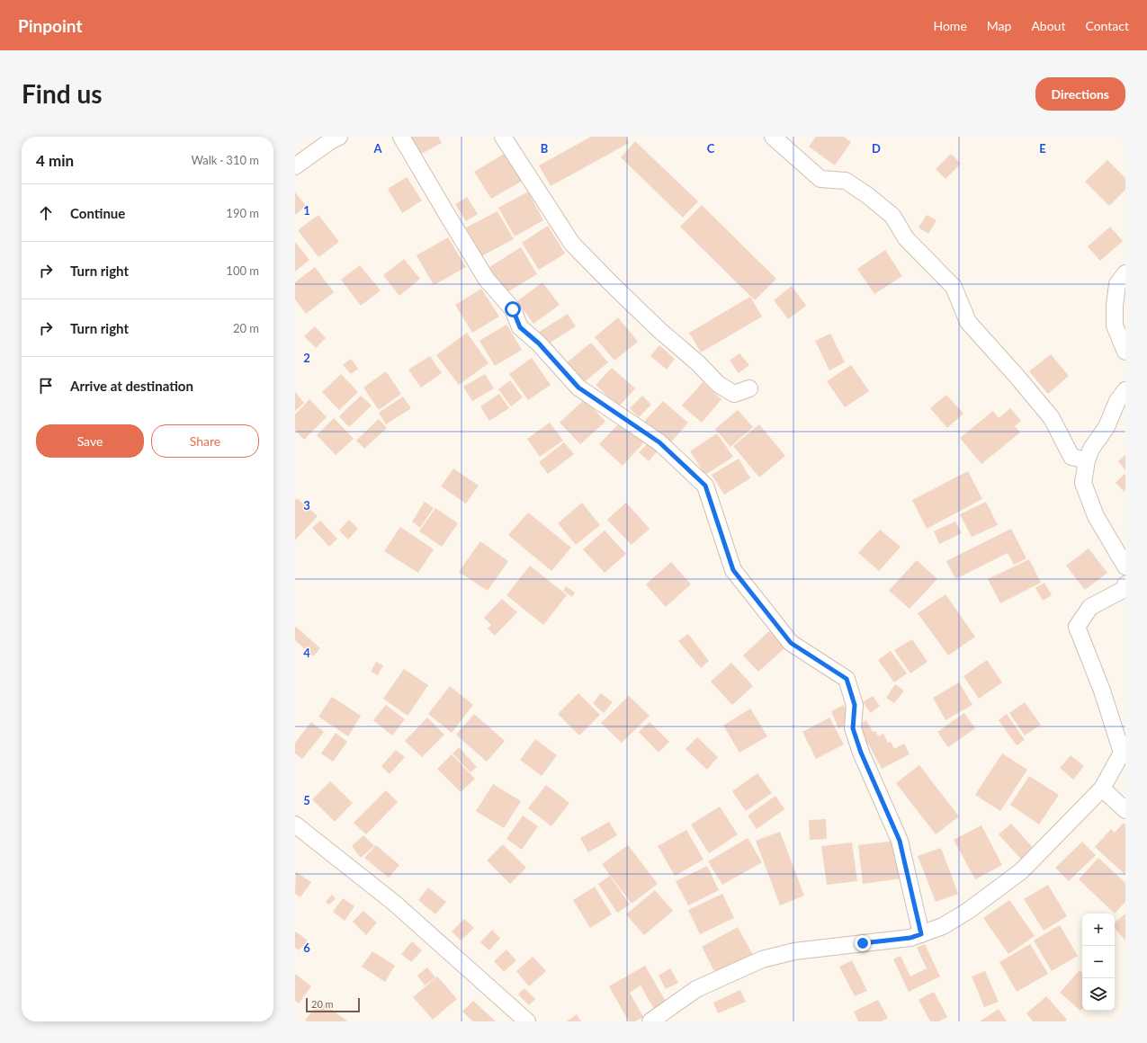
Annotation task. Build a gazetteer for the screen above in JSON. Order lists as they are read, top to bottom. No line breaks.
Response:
{"scale_bar":"20 m","page":{"header":"Pinpoint","nav":["Home","Map","About","Contact"],"buttons":["Directions",["Save","Share"]],"title":"Find us","heading":["4 min","Walk · 310 m"],"list":[["Continue","190 m"],["Turn right","100 m"],["Turn right","20 m"],"Arrive at destination"],"map_buttons":["+","−"],"scale":"20 m"},"grid":{"columns":["A","B","C","D","E"],"rows":["1","2","3","4","5","6"]}}
